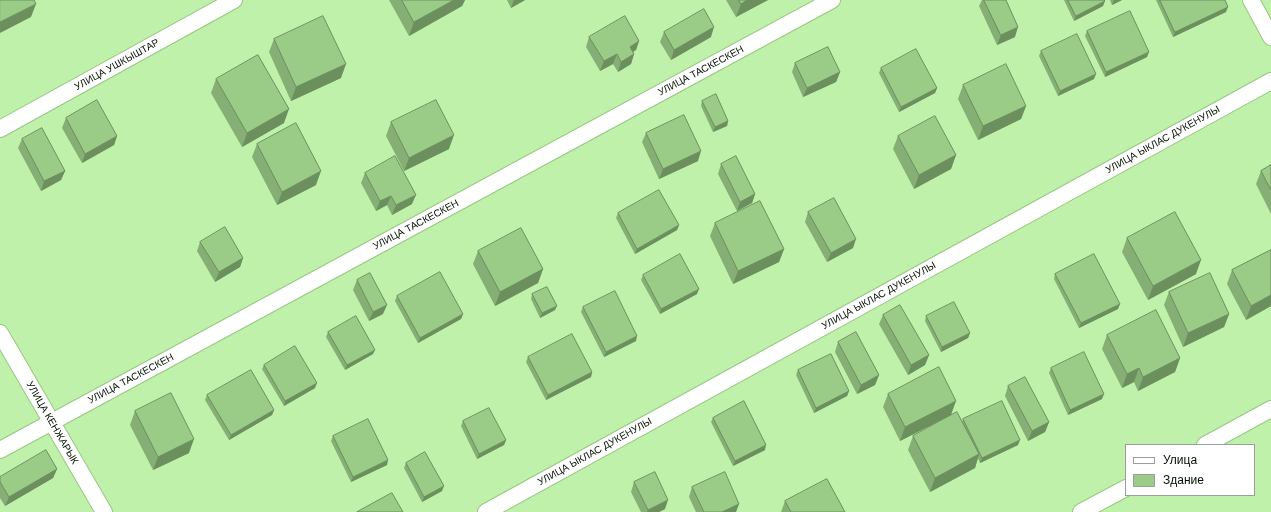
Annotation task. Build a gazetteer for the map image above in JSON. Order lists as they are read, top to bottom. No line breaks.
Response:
{"streets":{"street":["УЛИЦА УШКЫШТАР","УЛИЦА ТАСКЕСКЕН","УЛИЦА ЫКЛАС ДУКЕНУЛЫ","УЛИЦА КЕНЖАРЫК"]},"crossings":[["УЛИЦА ТАСКЕСКЕН","УЛИЦА КЕНЖАРЫК"]],"legend":["Улица","Здание"]}
